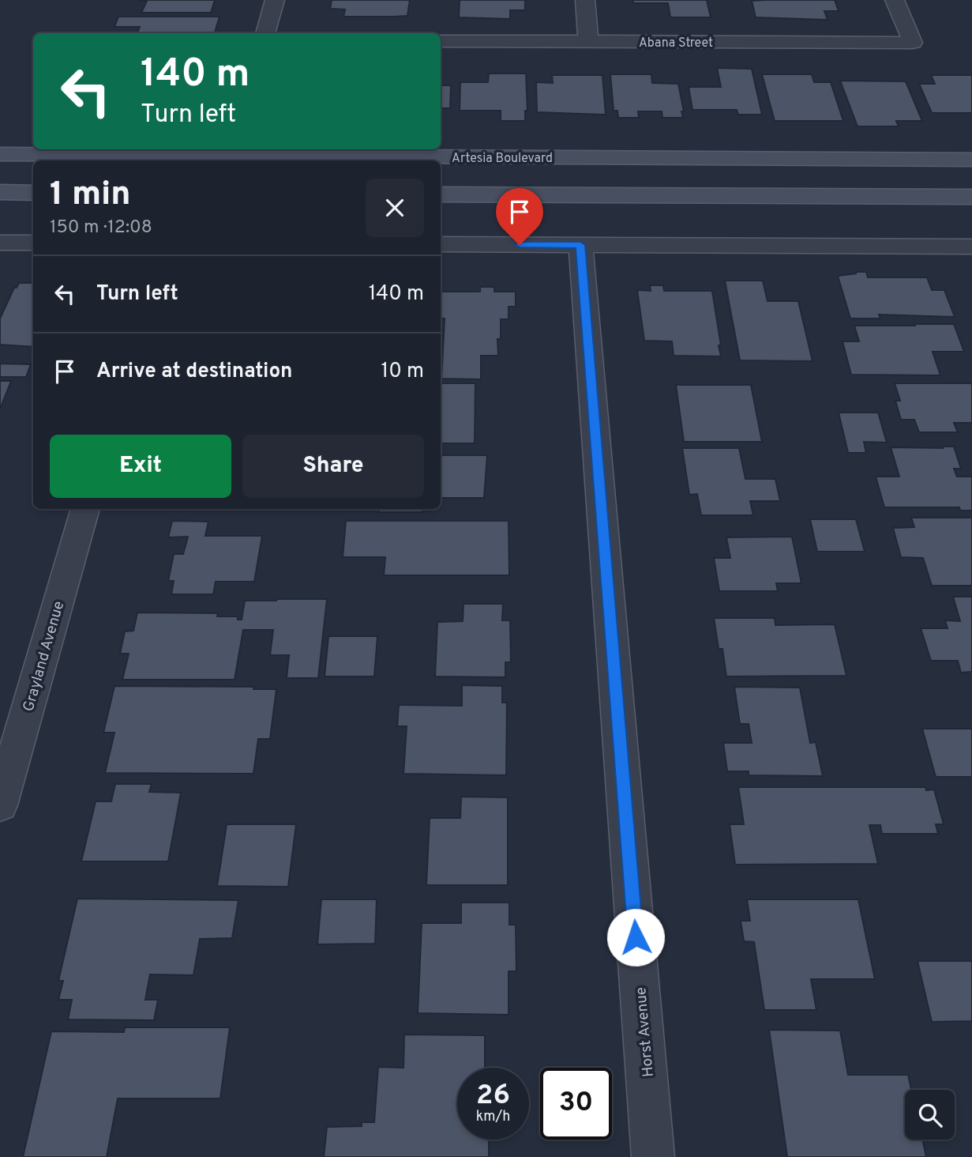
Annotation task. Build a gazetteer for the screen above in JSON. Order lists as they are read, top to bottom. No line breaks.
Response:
{"streets":{"main road":["Artesia Boulevard"],"street":["Abana Street","Grayland Avenue","Horst Avenue"]},"page":{"turn":["140 m","Turn left"],"heading":["1 min","150 m · 12:08"],"list":[{"name":"Turn left","value":"140 m"},{"name":"Arrive at destination","value":"10 m"}],"buttons":["Exit","Share"],"speed":"26 km/h","limit":"30"}}
